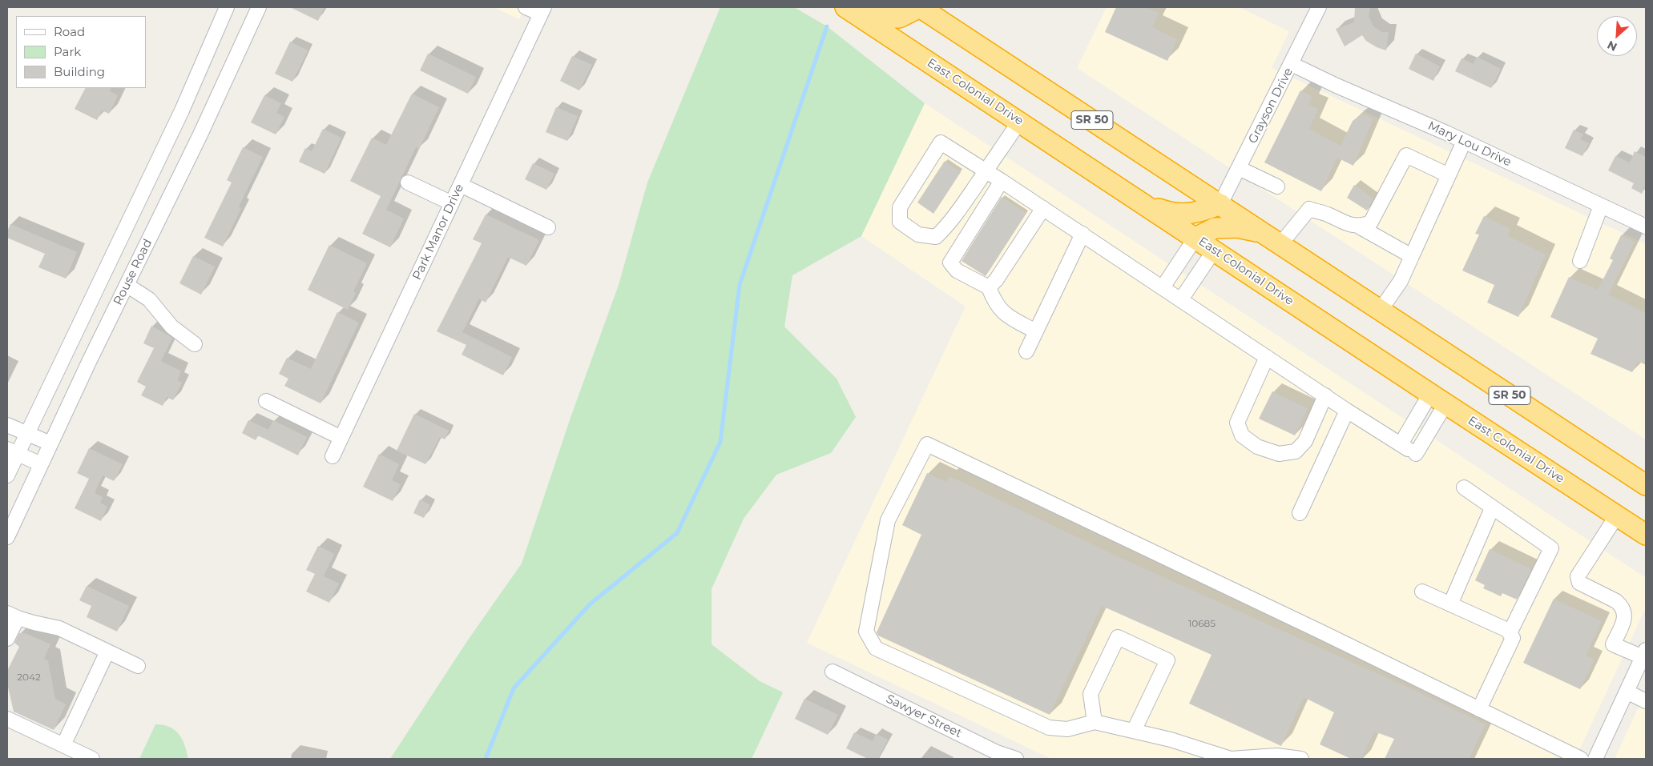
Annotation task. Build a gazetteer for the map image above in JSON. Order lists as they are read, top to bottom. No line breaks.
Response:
{"streets":{"highway":["East Colonial Drive","SR 50"],"street":["Grayson Drive","Mary Lou Drive","Park Manor Drive","Rouse Road","Sawyer Street"]},"crossings":[["Grayson Drive","SR 50"],["Grayson Drive","Mary Lou Drive"]],"house_numbers":["10685","2042"],"legend":["Road","Park","Building"],"north":"bottom left"}
